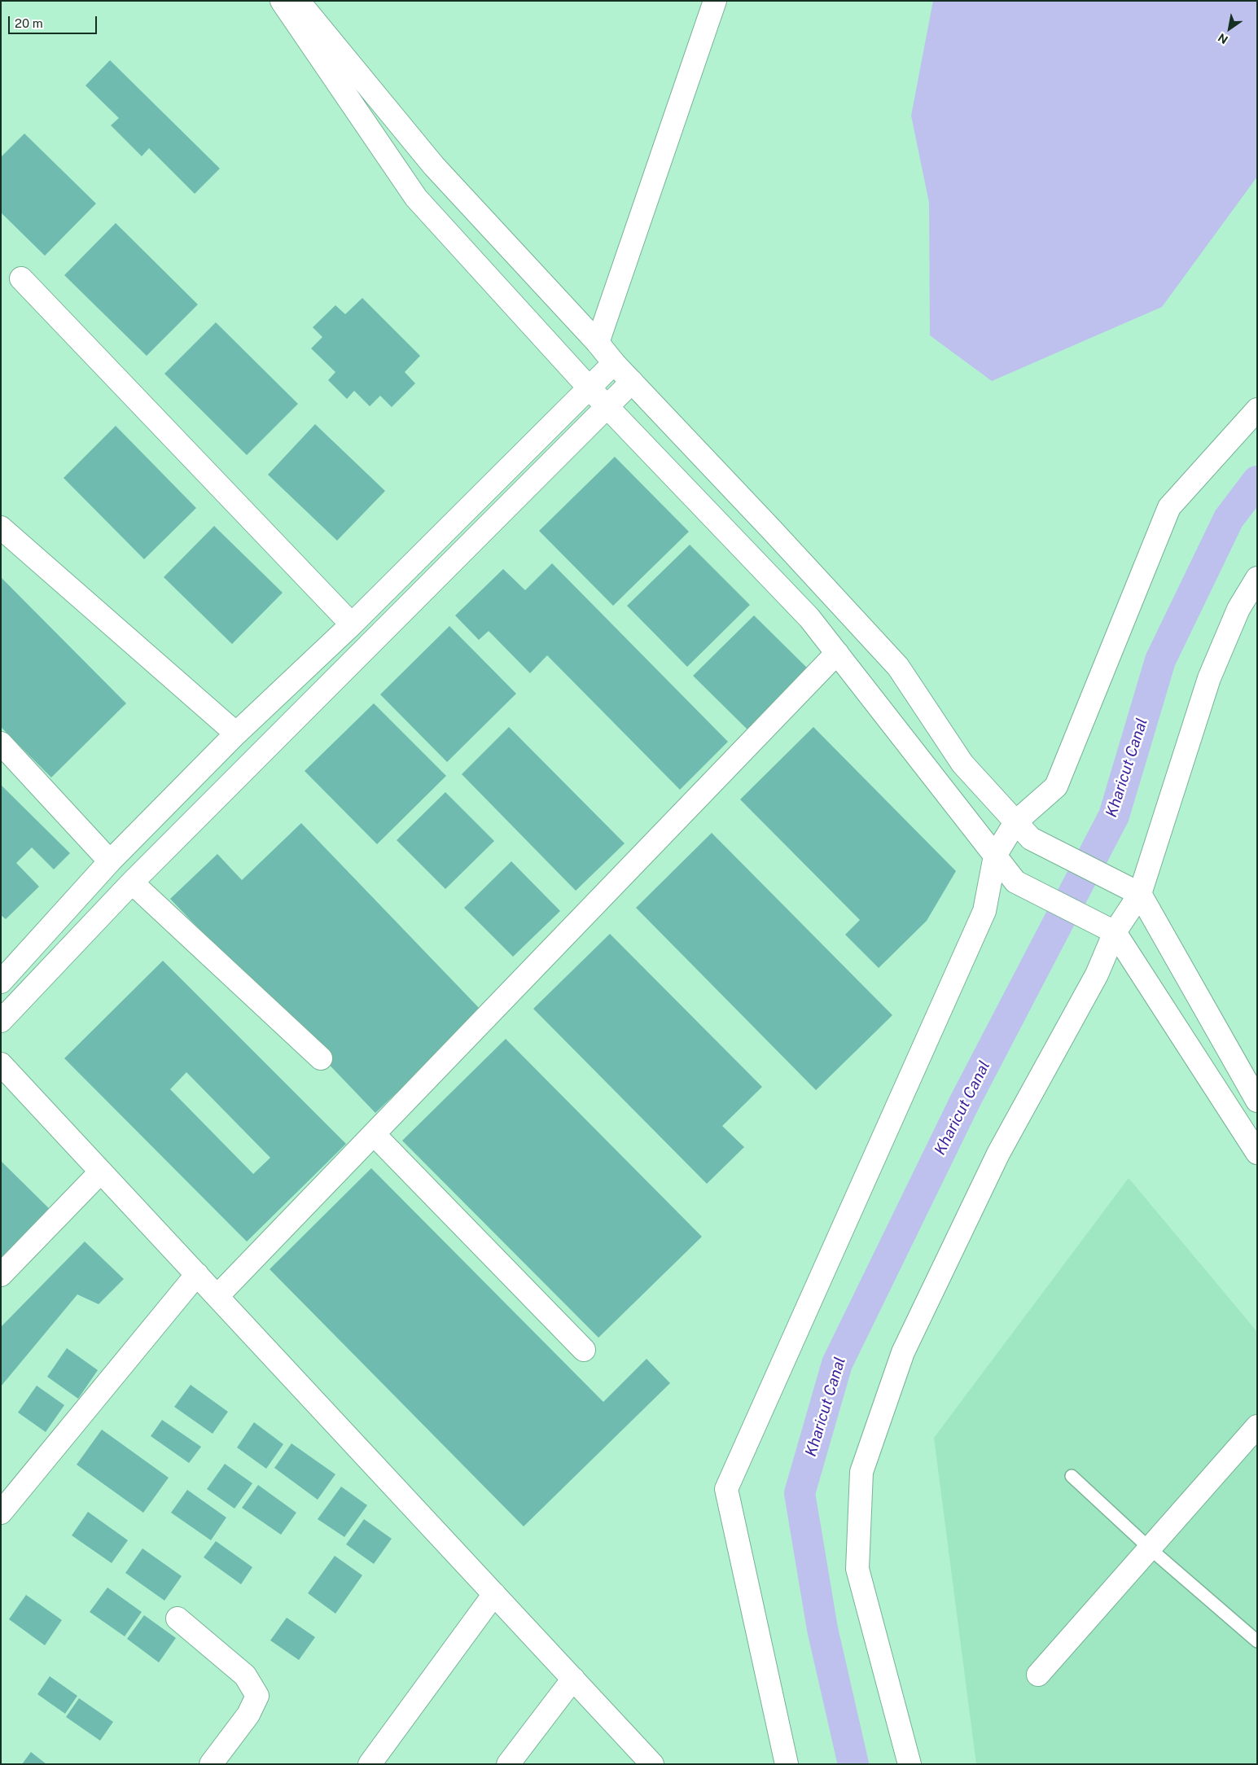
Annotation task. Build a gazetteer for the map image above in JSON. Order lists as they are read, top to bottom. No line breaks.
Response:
{"water":["Kharicut Canal"],"scale_bar":"20 m","north":"bottom left"}
